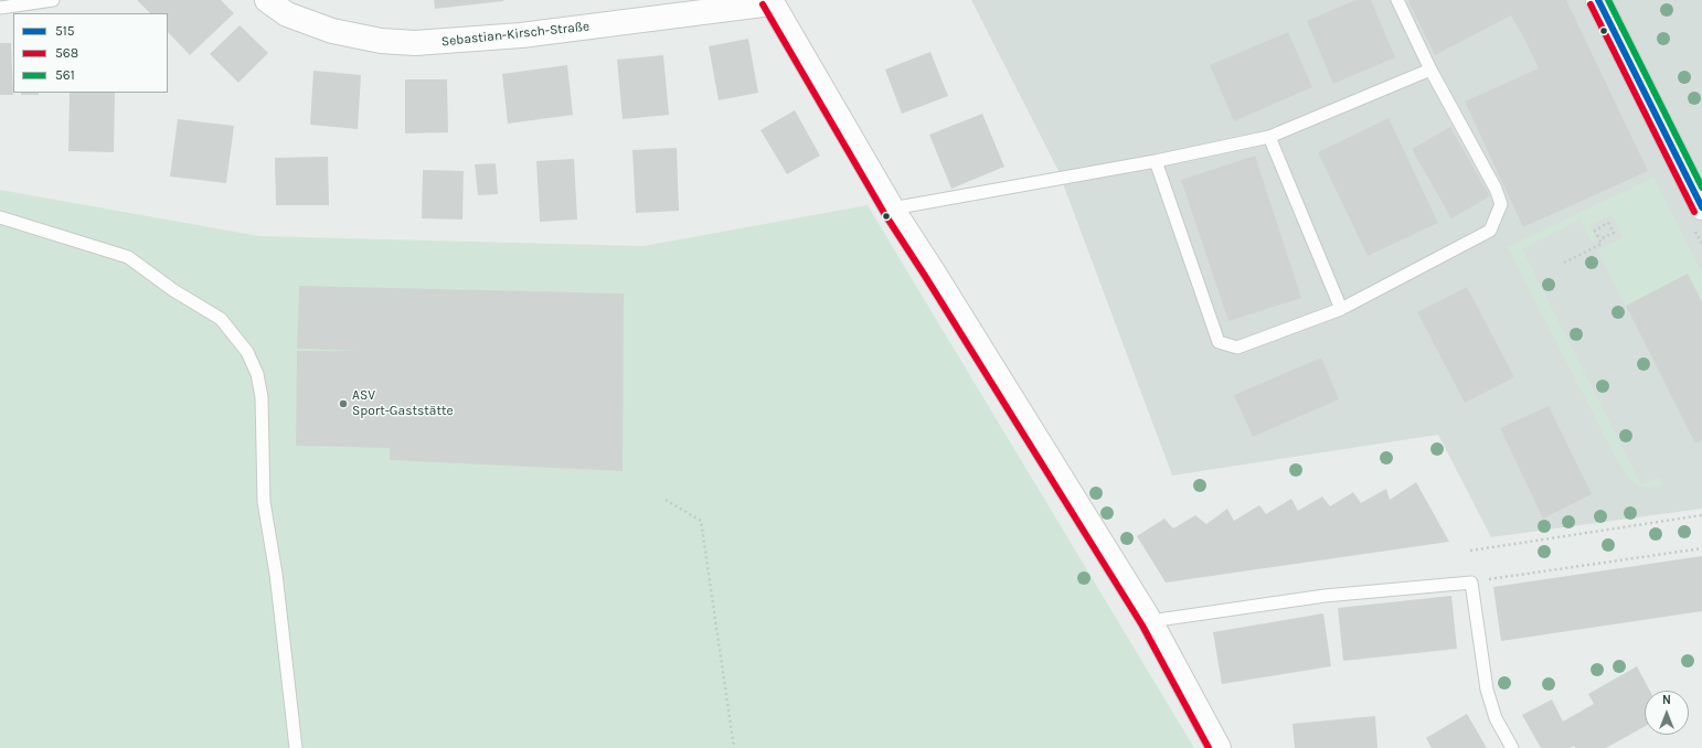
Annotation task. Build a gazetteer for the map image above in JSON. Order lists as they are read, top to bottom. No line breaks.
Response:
{"streets":{"street":["Sebastian-Kirsch-Straße"]},"places":["ASV Sport-Gaststätte"],"lines":["transit line 515","transit line 561","transit line 568"],"legend":["515","568","561"],"north":"top"}
